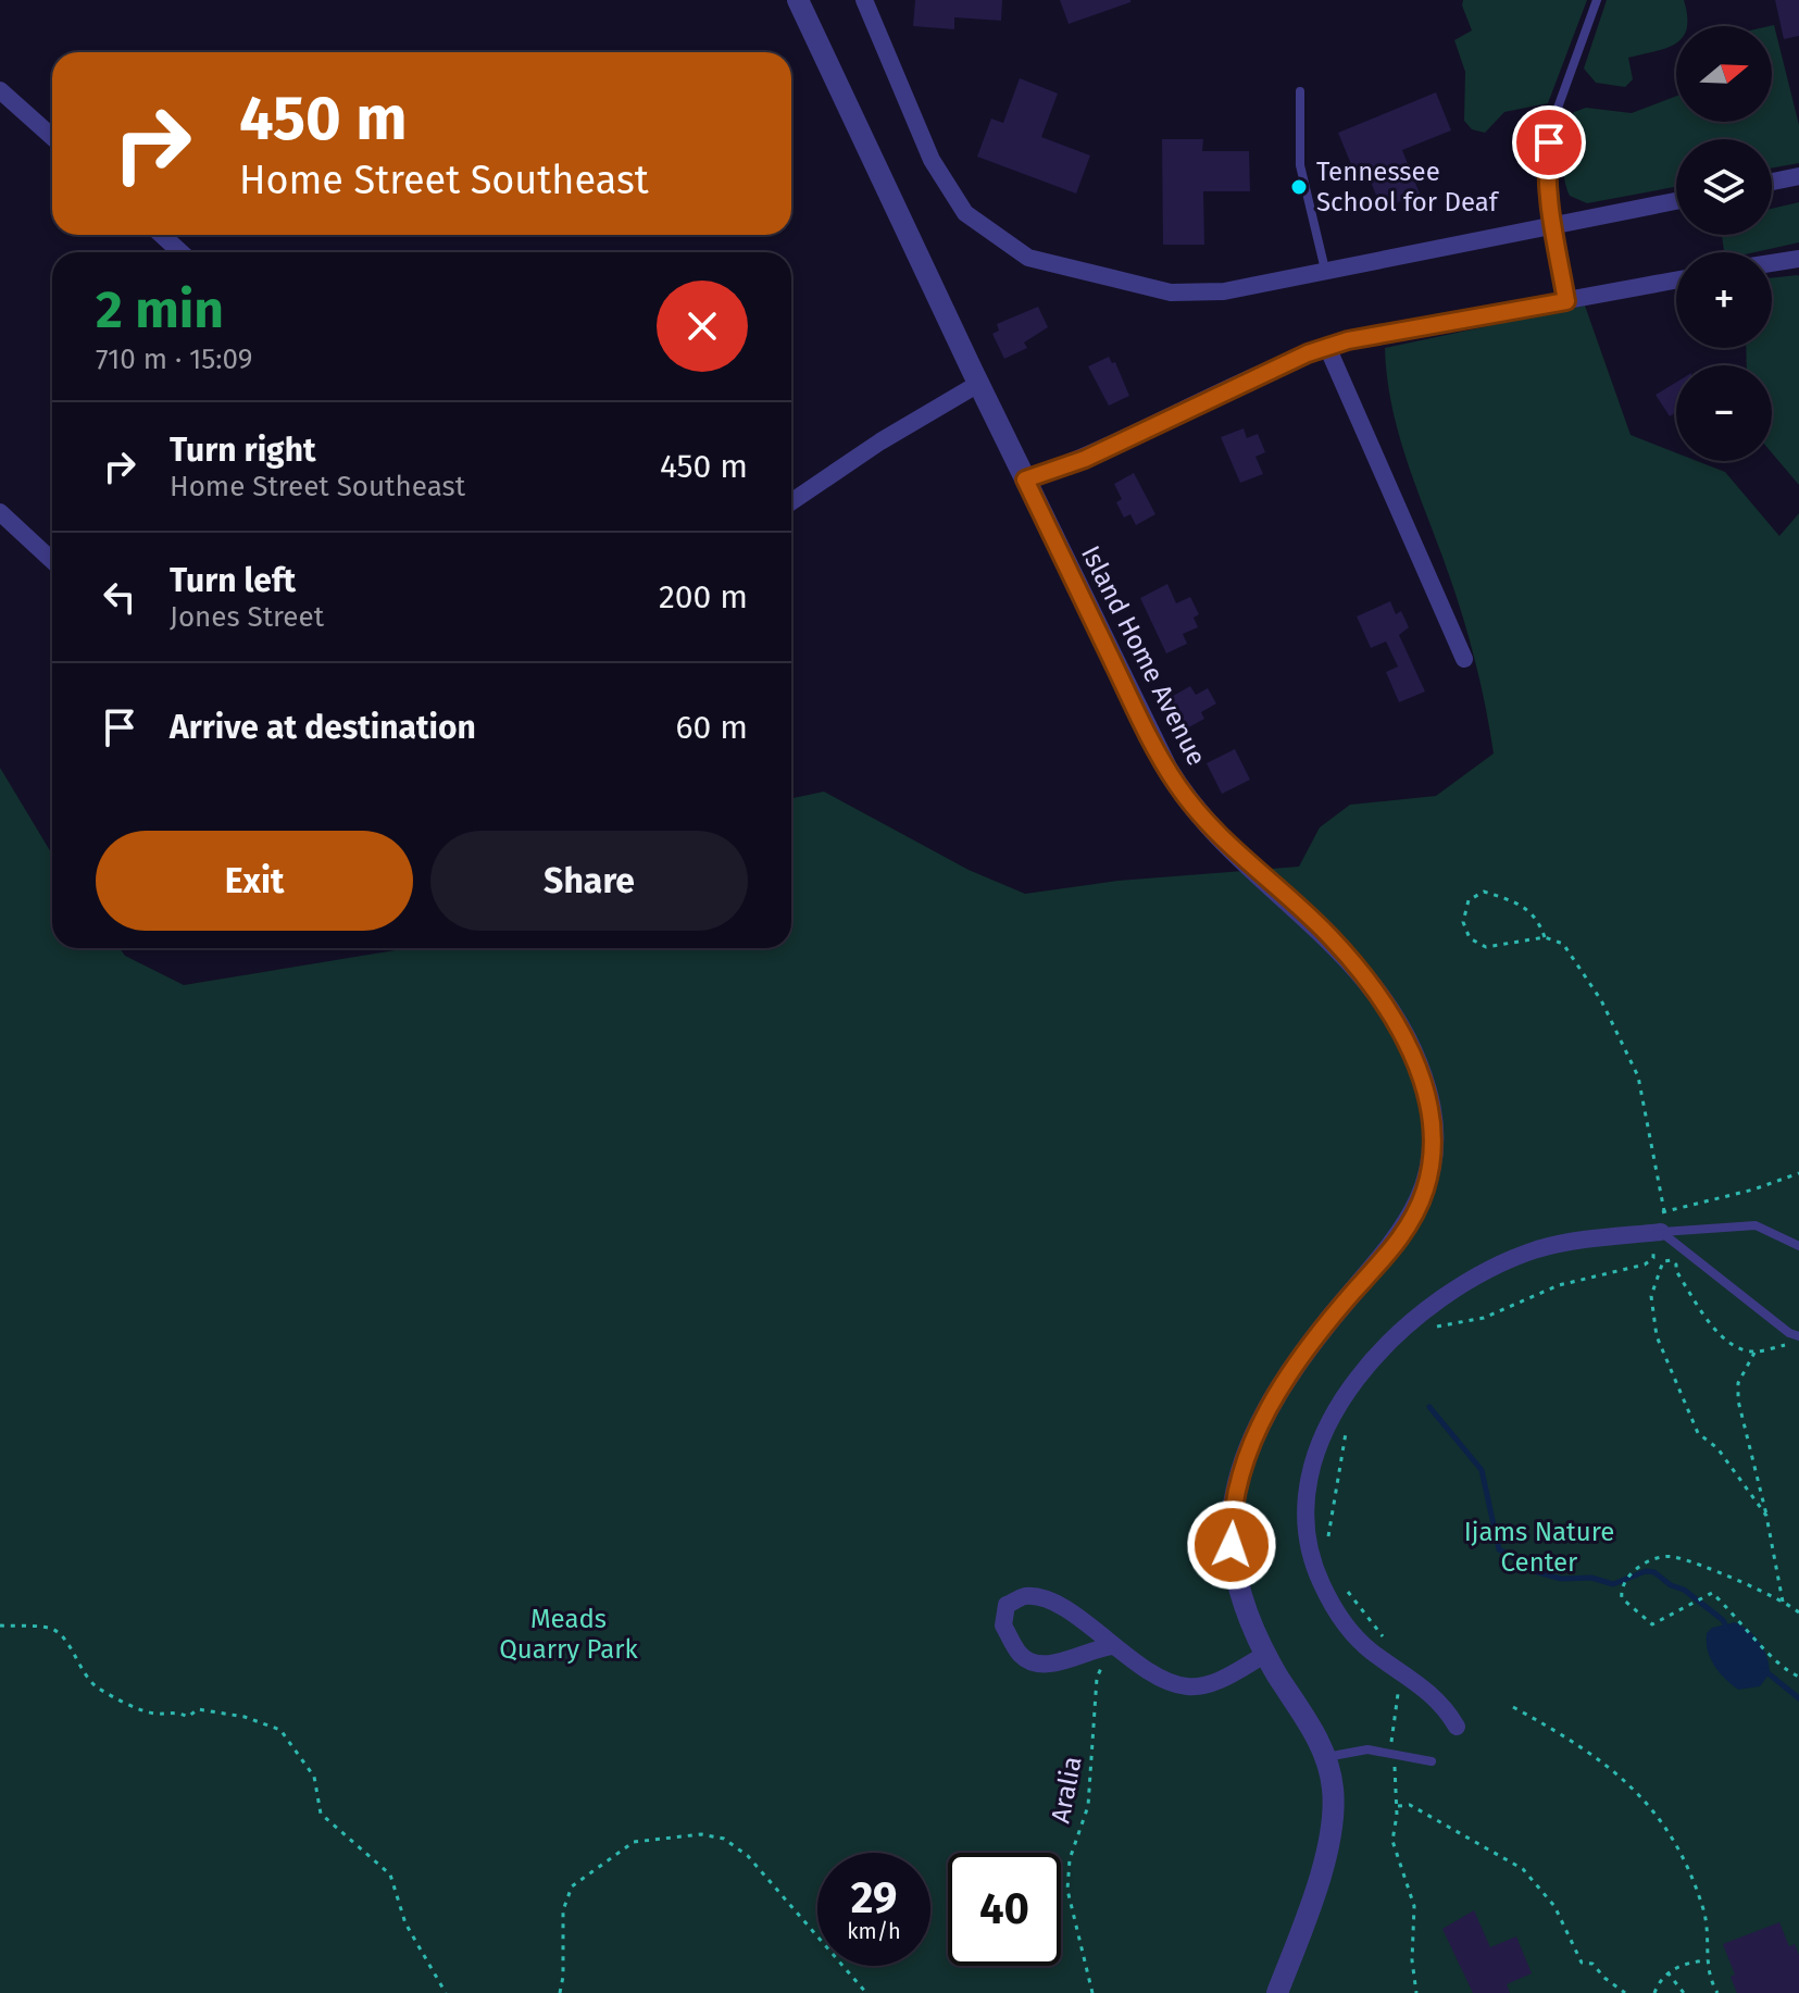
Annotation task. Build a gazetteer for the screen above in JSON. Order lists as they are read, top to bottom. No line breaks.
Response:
{"streets":{"street":["Island Home Avenue"],"path":["Aralia"]},"parks":["Ijams Nature Center","Meads Quarry Park"],"places":["Tennessee School for Deaf"],"north":"right","page":{"map_buttons":["+","−"],"turn":["450 m","Home Street Southeast"],"heading":["2 min","710 m · 15:09"],"list":[{"name":"Turn right","note":"Home Street Southeast","value":"450 m"},{"name":"Turn left","note":"Jones Street","value":"200 m"},{"name":"Arrive at destination","value":"60 m"}],"buttons":["Exit","Share"],"speed":"29 km/h","limit":"40"}}
